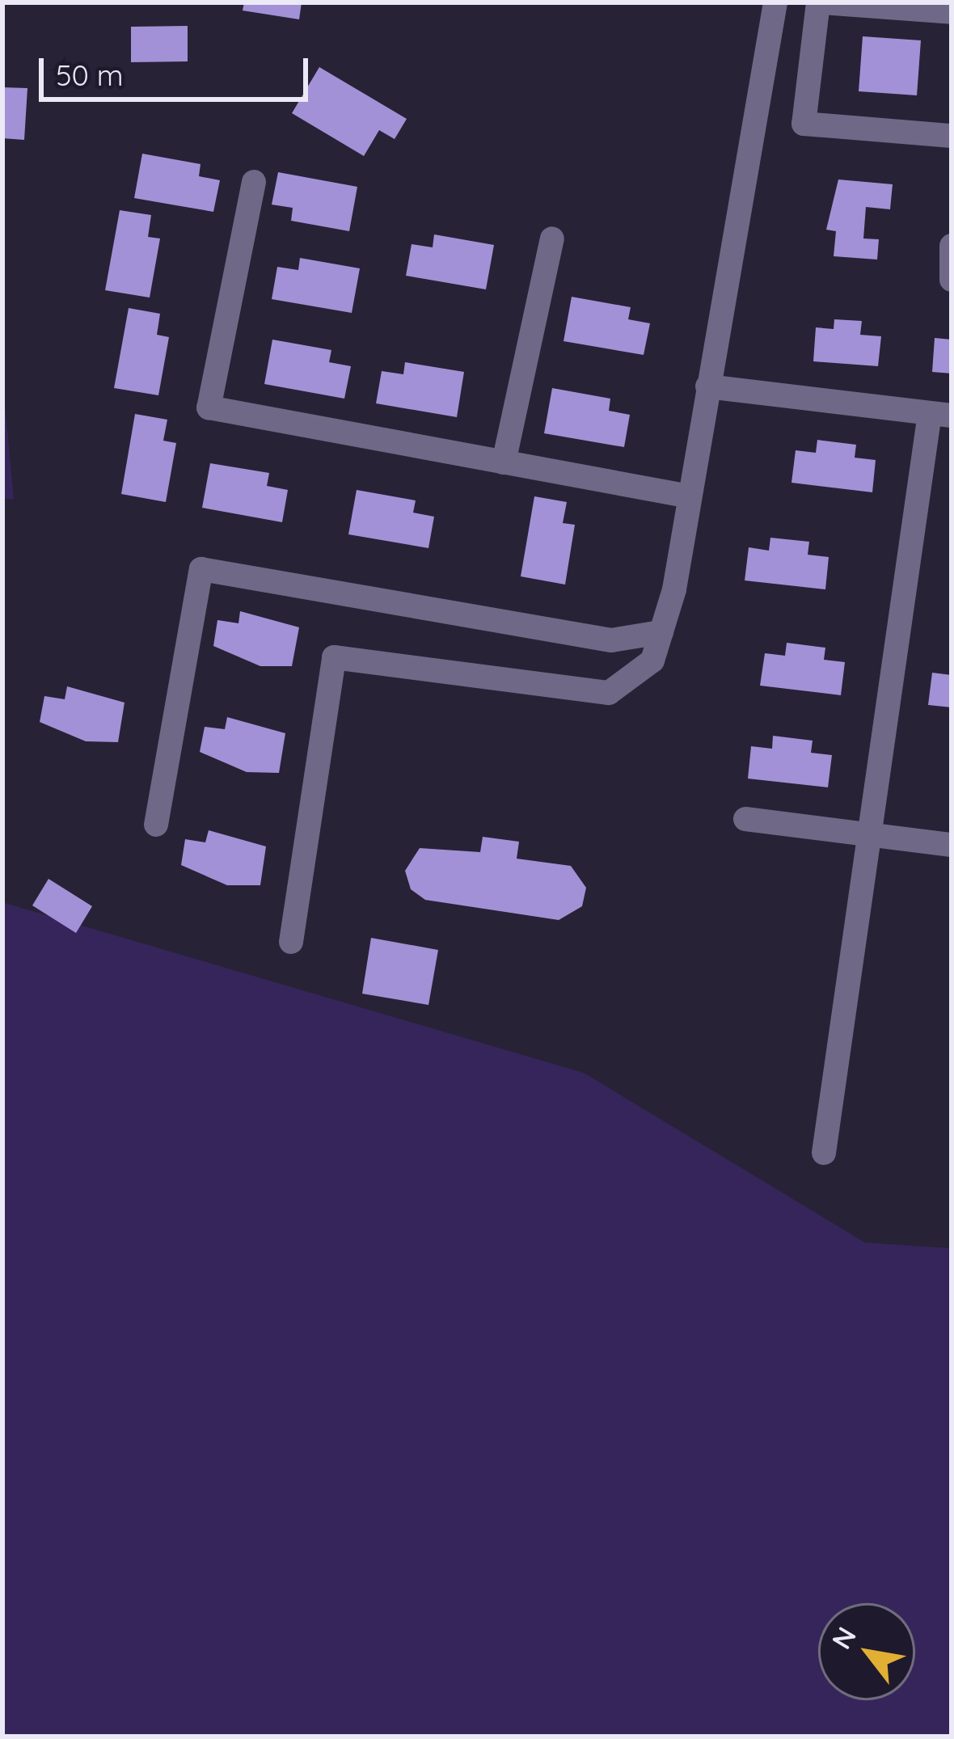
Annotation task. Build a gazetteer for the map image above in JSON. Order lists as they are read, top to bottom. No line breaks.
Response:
{"scale_bar":"50 m","north":"top left"}
